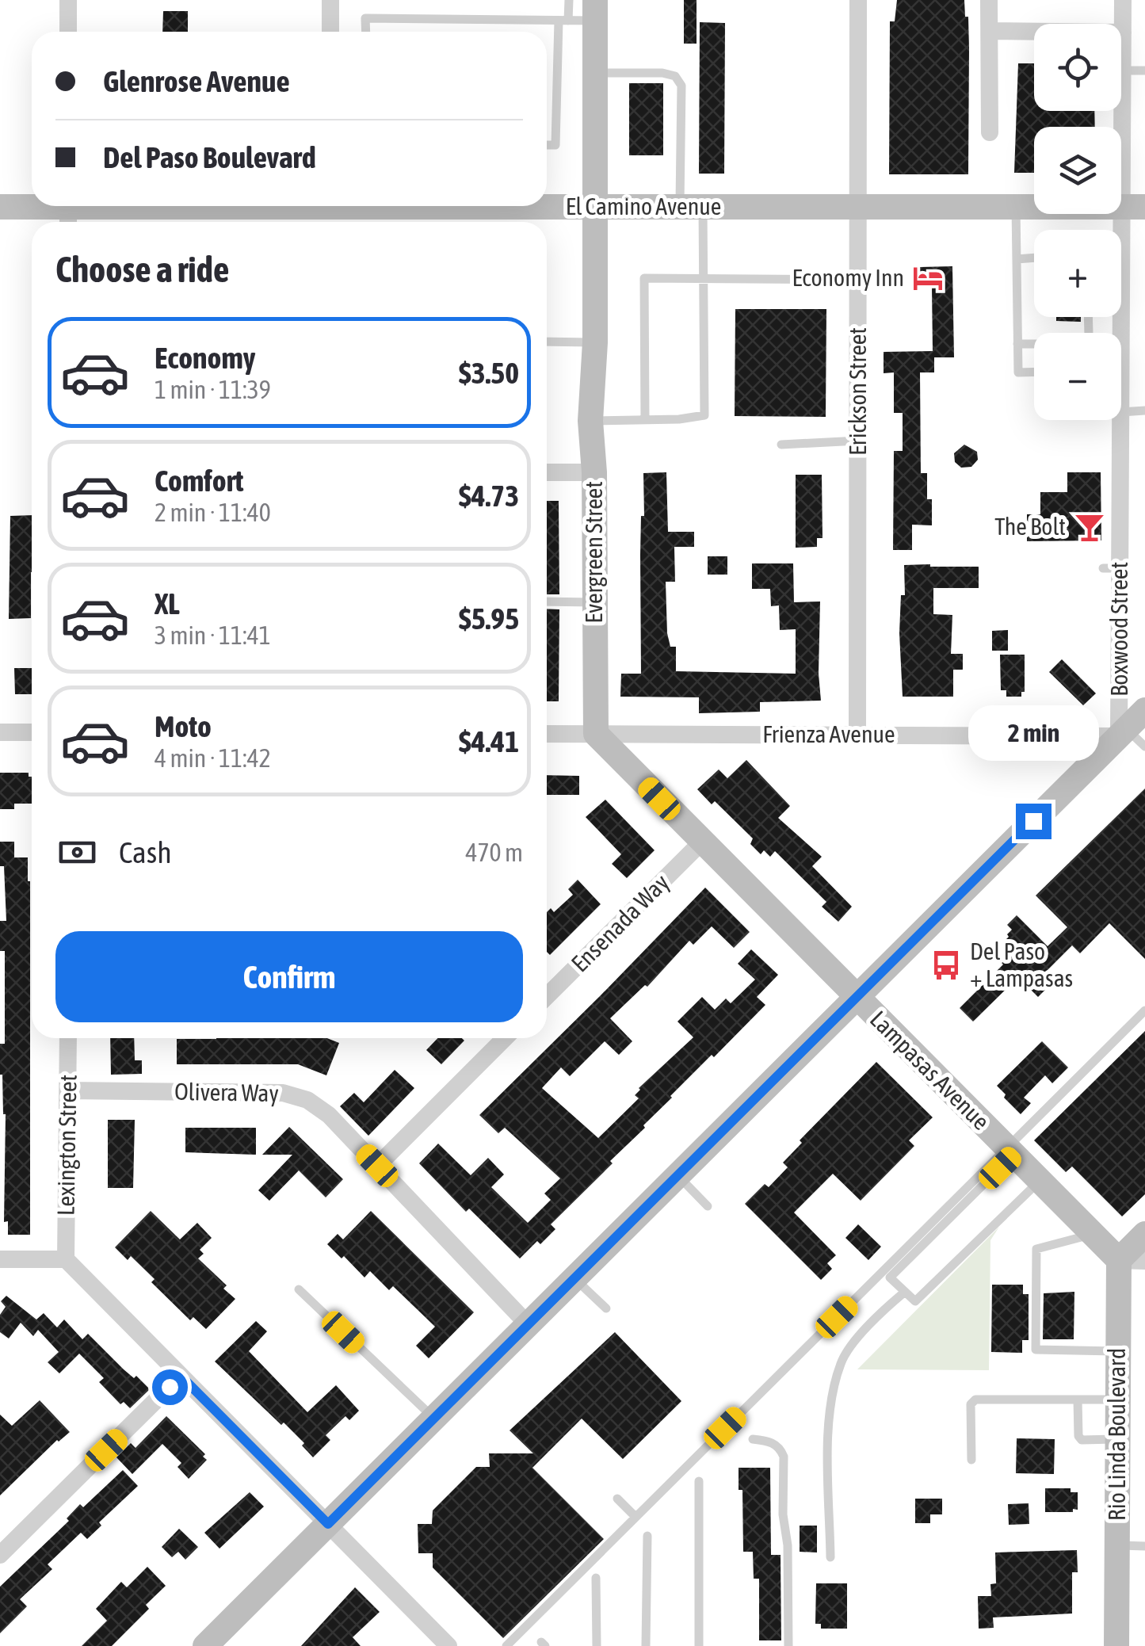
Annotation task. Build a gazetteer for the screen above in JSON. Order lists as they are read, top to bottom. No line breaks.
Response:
{"streets":{"main road":["El Camino Avenue","Evergreen Street","Lampasas Avenue","Rio Linda Boulevard"],"street":["Erickson Street","Boxwood Street","Frienza Avenue","Ensenada Way","Olivera Way","Lexington Street"]},"crossings":[["El Camino Avenue","Erickson Street"],["El Camino Avenue","Evergreen Street"],["El Camino Avenue","Boxwood Street"],["Erickson Street","Frienza Avenue"],["Evergreen Street","Frienza Avenue"],["Boxwood Street","Frienza Avenue"],["Lampasas Avenue","Rio Linda Boulevard"],["Olivera Way","Lexington Street"]],"places":{"hotel":["Economy Inn"],"bar":["The Bolt"],"bus stop":["Del Paso + Lampasas"]},"page":{"map_buttons":["+","−"],"banner":["Glenrose Avenue","Del Paso Boulevard"],"heading":"Choose a ride","list":[{"name":"Economy","note":"1 min · 11:39","value":"$3.50"},{"name":"Comfort","note":"2 min · 11:40","value":"$4.73"},{"name":"XL","note":"3 min · 11:41","value":"$5.95"},{"name":"Moto","note":"4 min · 11:42","value":"$4.41"}],"bubble":"2 min","pay":["Cash","470 m"],"buttons":"Confirm"}}
